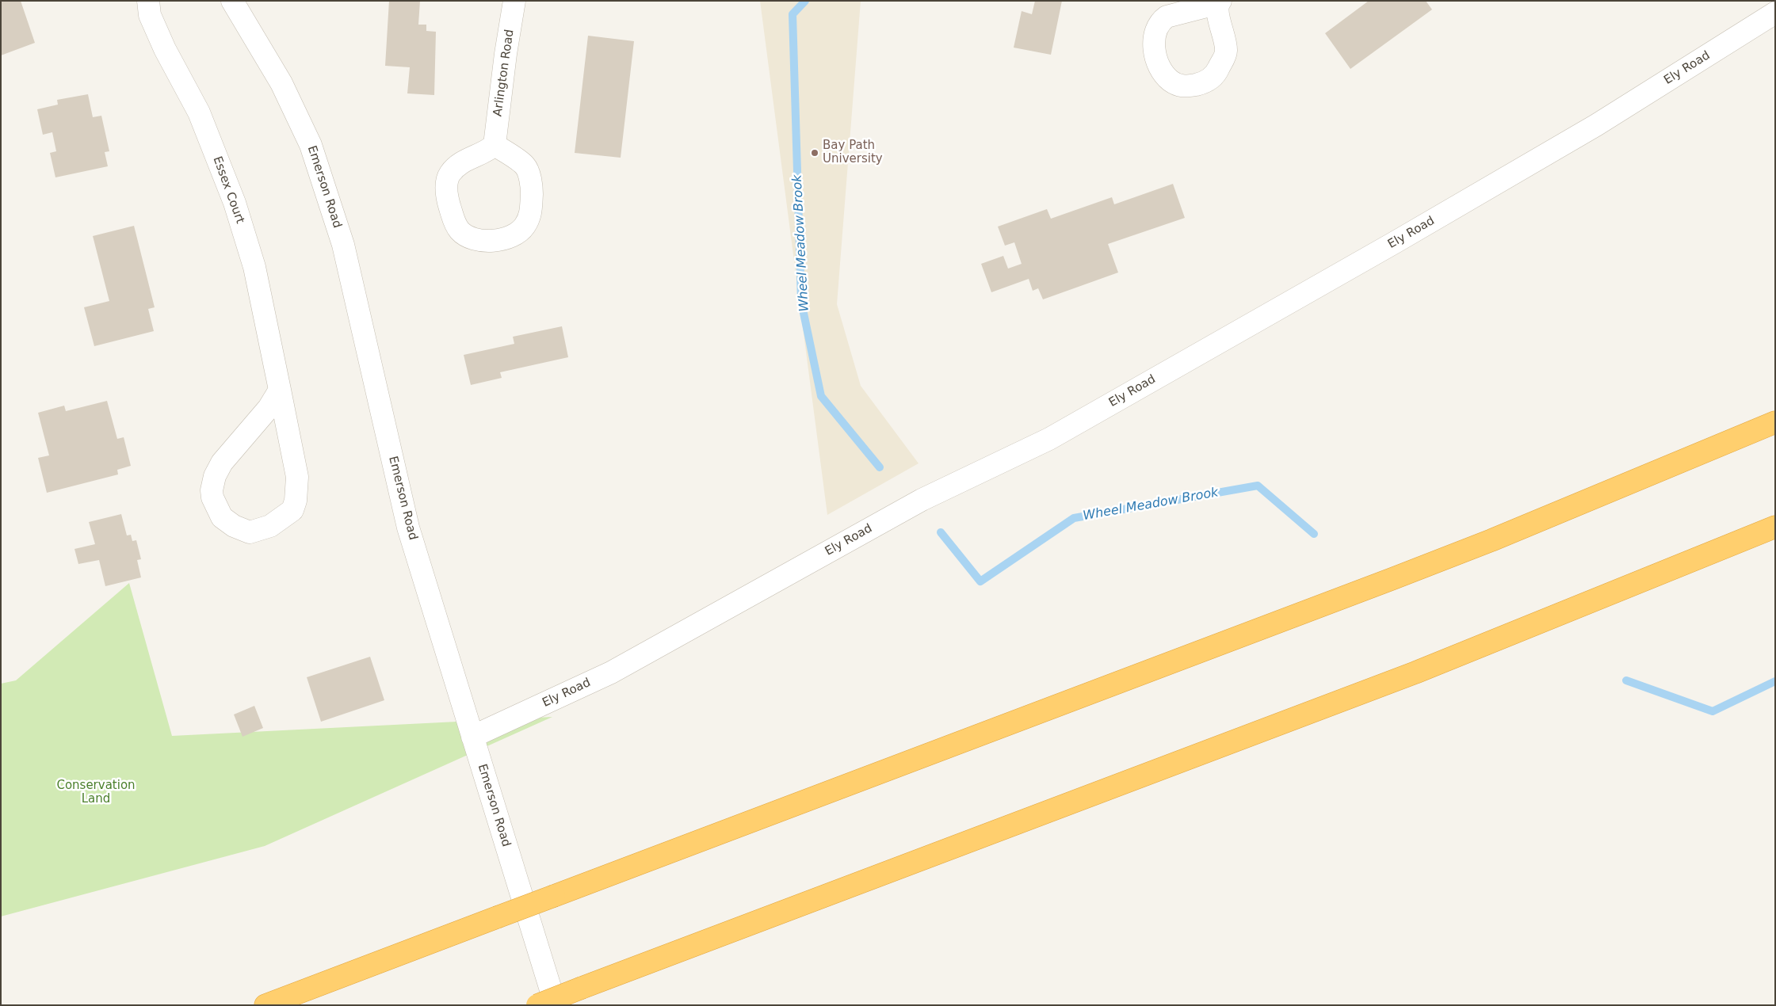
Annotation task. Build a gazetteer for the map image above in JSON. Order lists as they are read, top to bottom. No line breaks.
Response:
{"streets":{"street":["Ely Road","Arlington Road","Emerson Road","Essex Court"]},"crossings":[["Ely Road","Emerson Road"]],"water":["Wheel Meadow Brook"],"parks":["Conservation Land"],"places":["Bay Path University"]}
